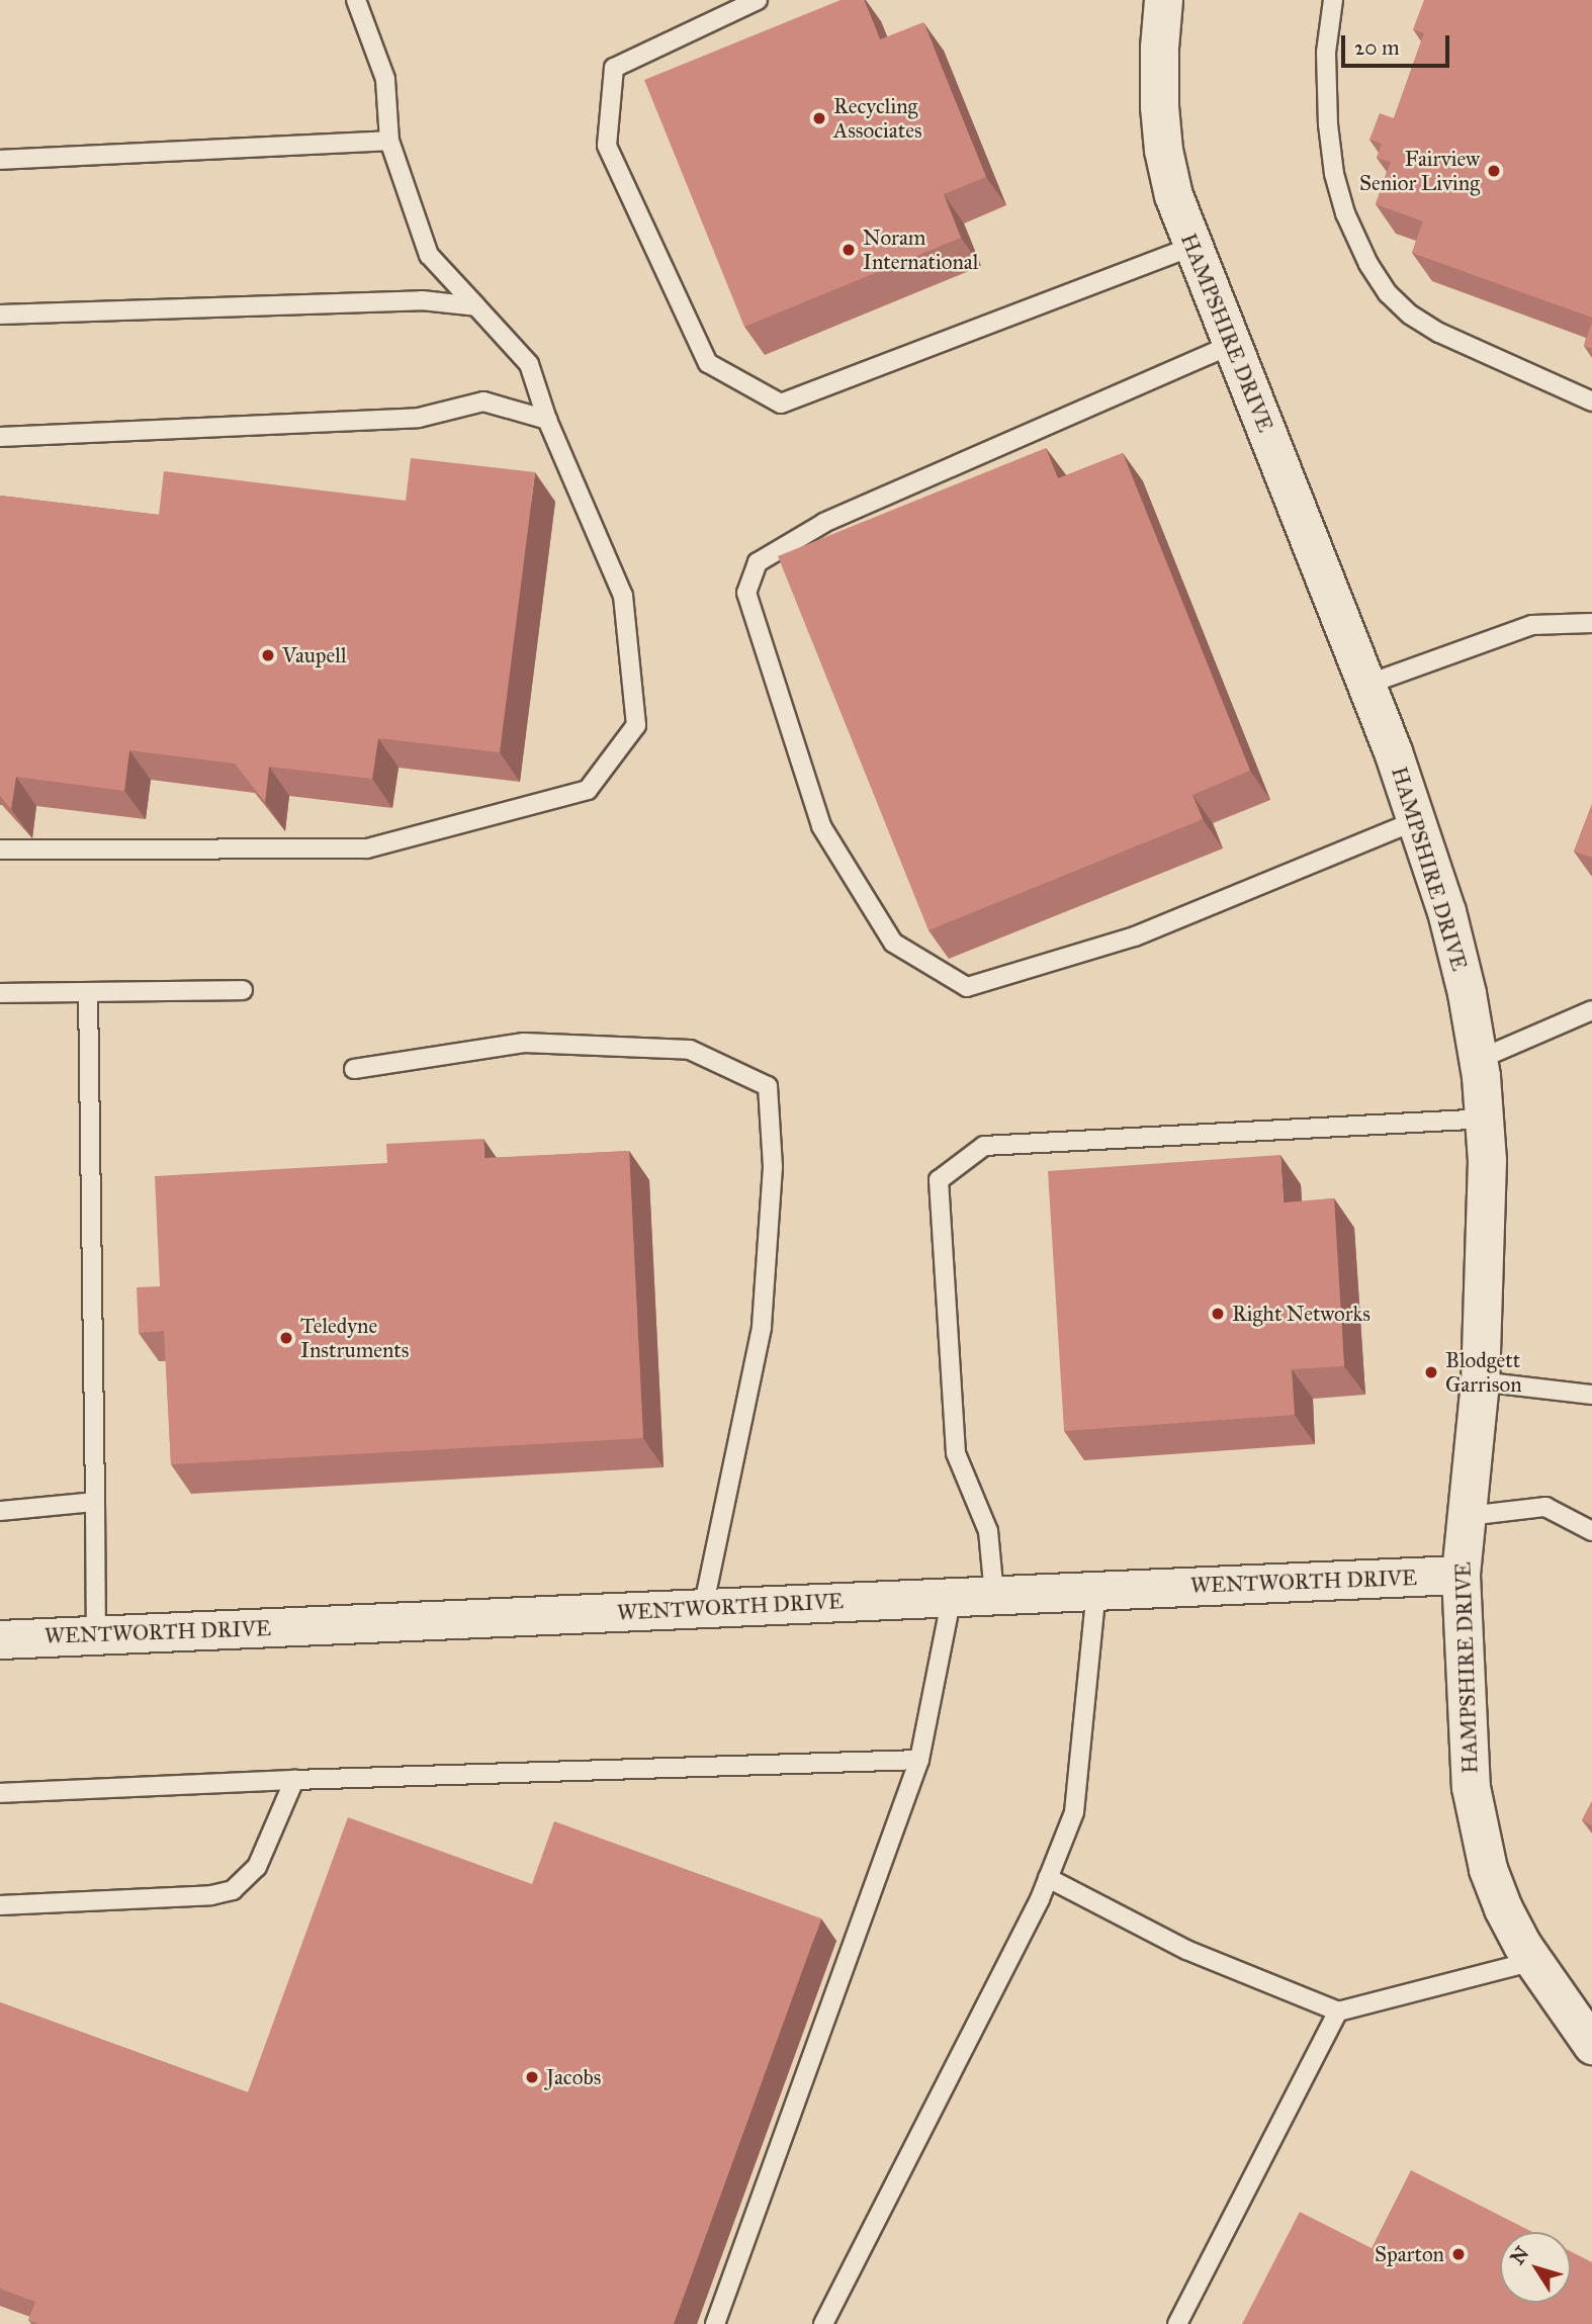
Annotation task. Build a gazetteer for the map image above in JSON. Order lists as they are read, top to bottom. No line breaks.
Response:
{"streets":{"street":["HAMPSHIRE DRIVE","WENTWORTH DRIVE"]},"crossings":[["HAMPSHIRE DRIVE","WENTWORTH DRIVE"]],"places":["Recycling Associates","Fairview Senior Living","Noram International","Vaupell","Right Networks","Teledyne Instruments","Blodgett Garrison","Jacobs","Sparton"],"scale_bar":"20 m","north":"top left"}
